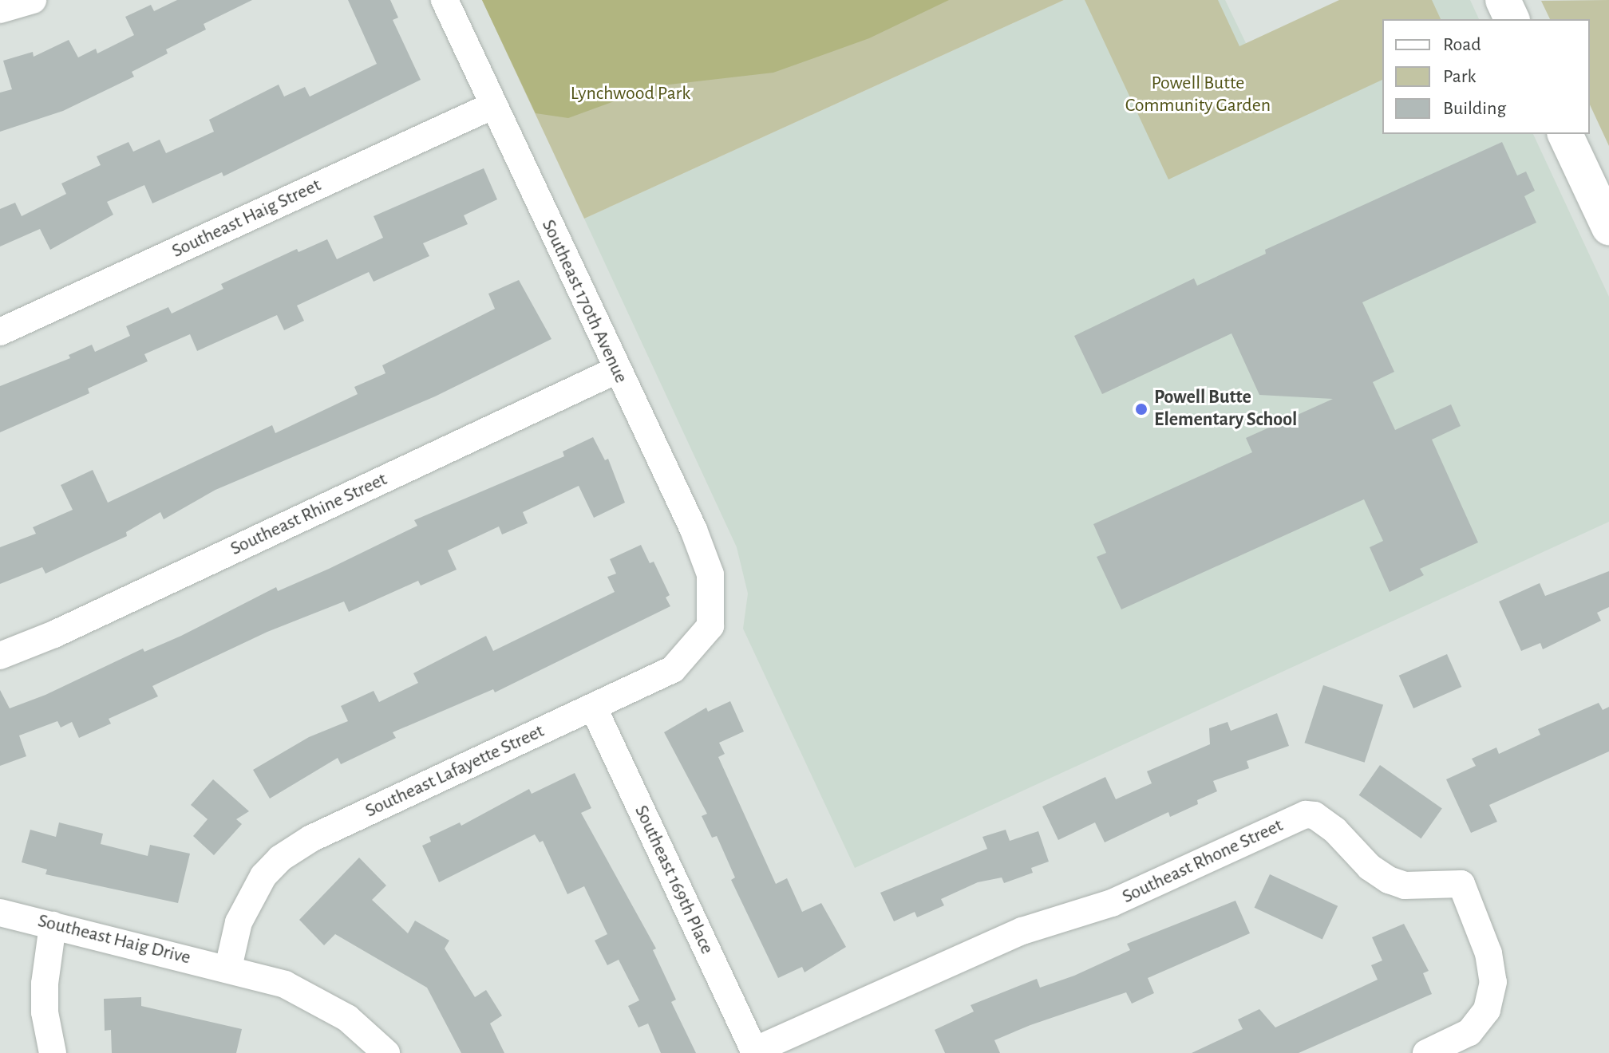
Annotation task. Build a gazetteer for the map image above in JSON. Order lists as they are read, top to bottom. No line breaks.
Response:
{"streets":{"street":["Southeast Haig Street","Southeast 170th Avenue","Southeast Rhine Street","Southeast Lafayette Street","Southeast Rhone Street","Southeast 169th Place","Southeast Haig Drive"]},"crossings":[["Southeast Haig Street","Southeast 170th Avenue"],["Southeast 170th Avenue","Southeast Rhine Street"],["Southeast 170th Avenue","Southeast Lafayette Street"],["Southeast Lafayette Street","Southeast 169th Place"],["Southeast Lafayette Street","Southeast Haig Drive"],["Southeast Rhone Street","Southeast 169th Place"]],"parks":["Powell Butte Community Garden","Lynchwood Park"],"places":["Powell Butte Elementary School"],"legend":["Road","Park","Building"]}
